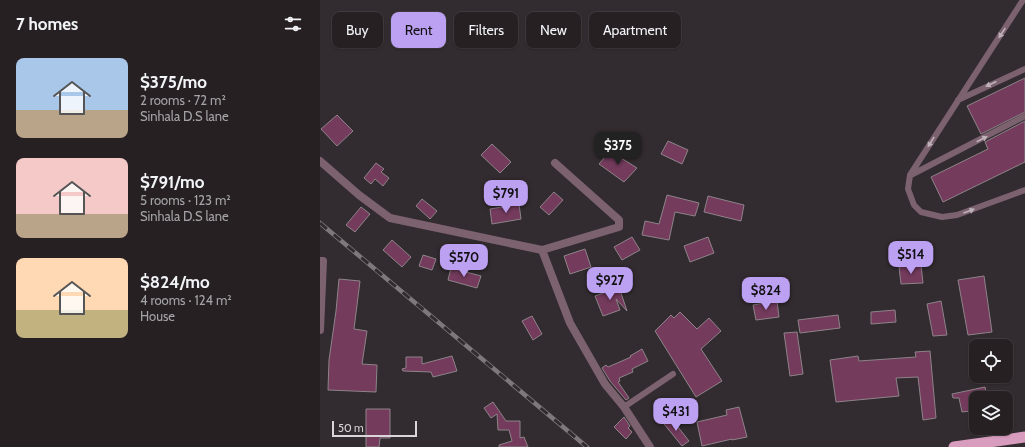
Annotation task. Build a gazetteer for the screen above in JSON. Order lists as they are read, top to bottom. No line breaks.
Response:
{"scale_bar":"50 m","page":{"heading":"7 homes","chip":["Buy","Rent","Filters","New","Apartment"],"list":[{"name":"$375/mo","note":"2 rooms · 72 m² · Sinhala D.S lane"},{"name":"$791/mo","note":"5 rooms · 123 m² · Sinhala D.S lane"},{"name":"$824/mo","note":"4 rooms · 124 m² · House"}],"price":["$375","$791","$514","$570","$927","$824","$431"],"scale":"50 m"}}
